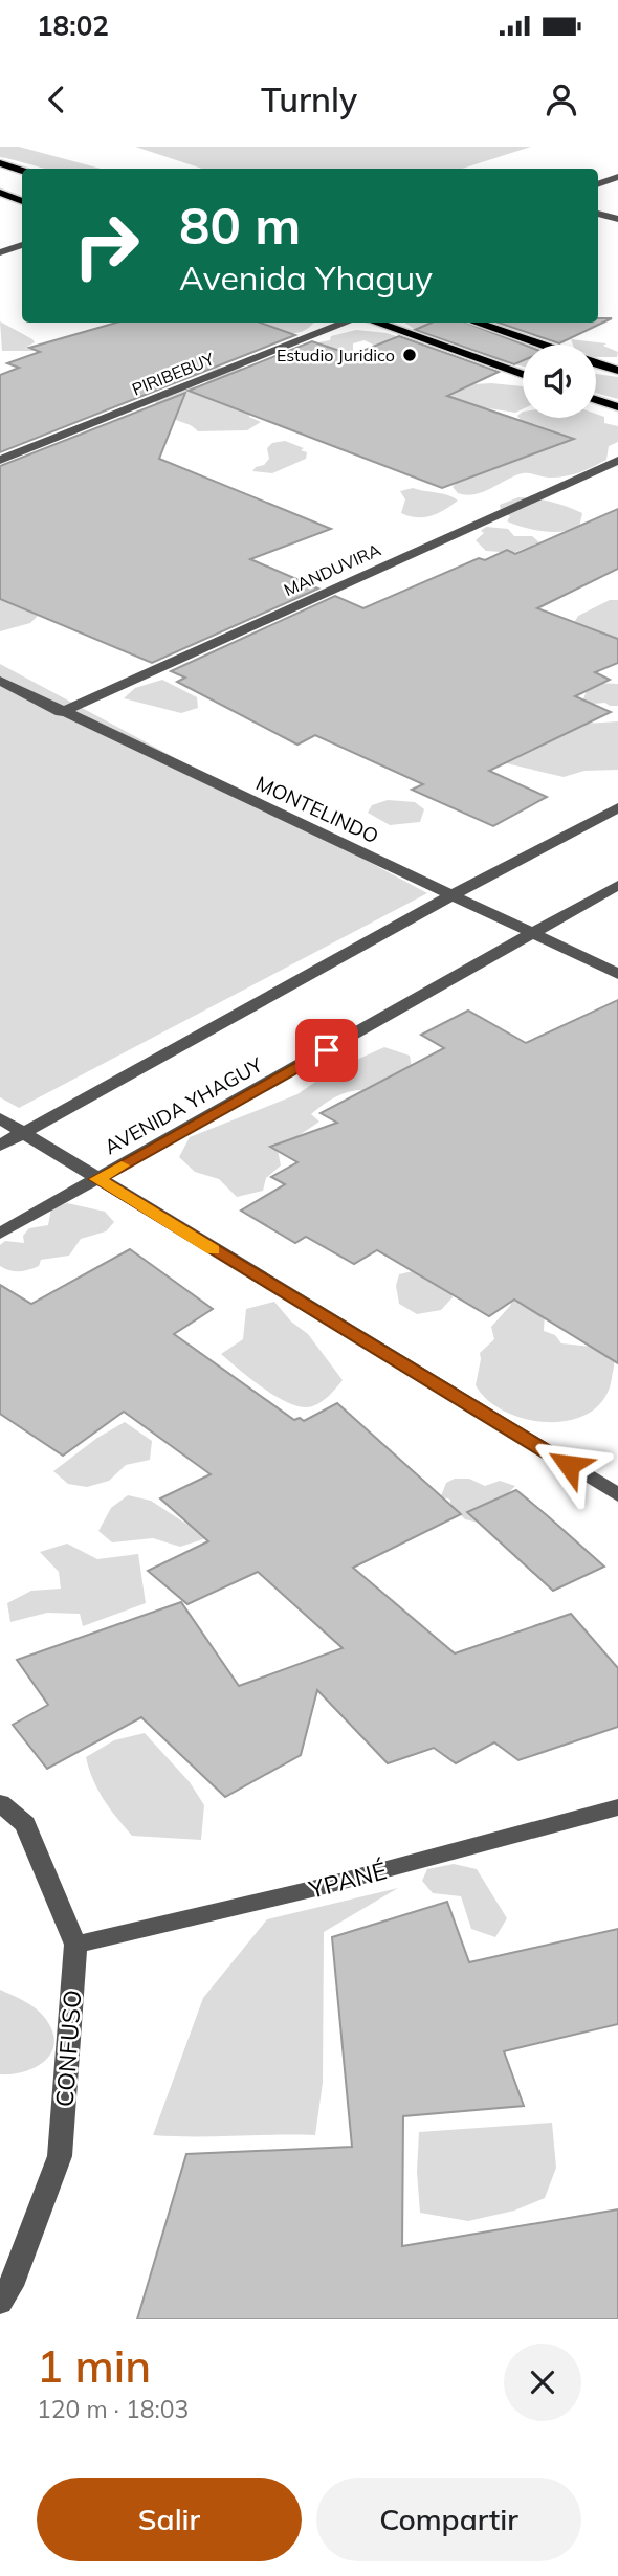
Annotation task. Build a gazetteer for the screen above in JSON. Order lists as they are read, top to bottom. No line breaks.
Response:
{"streets":{"street":["PIRIBEBUY","MANDUVIRA","MONTELINDO","AVENIDA YHAGUY","YPANÉ","CONFUSO"]},"crossings":[["MANDUVIRA","MONTELINDO"],["MONTELINDO","AVENIDA YHAGUY"],["YPANÉ","CONFUSO"]],"places":["Estudio Juridico"],"page":{"status":"18:02","header":"Turnly","turn":["80 m","Avenida Yhaguy"],"heading":["1 min","120 m · 18:03"],"buttons":["Salir","Compartir"]}}
